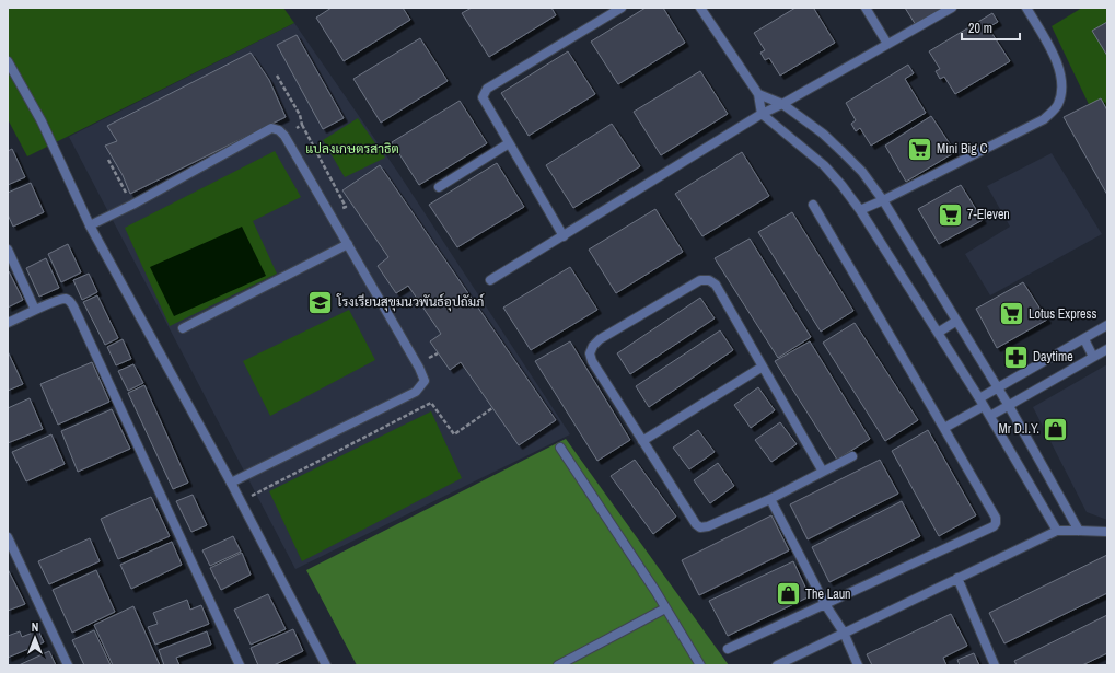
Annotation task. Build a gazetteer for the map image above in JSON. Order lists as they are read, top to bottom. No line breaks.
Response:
{"parks":["แปลงเกษตรสาธิต"],"places":{"supermarket":["Mini Big C","7-Eleven","Lotus Express"],"school or university":["โรงเรียนสุขุมนวพันธ์อุปถัมภ์"],"pharmacy":["Daytime"],"shop":["Mr D.I.Y.","The Laun"]},"scale_bar":"20 m","north":"top"}
